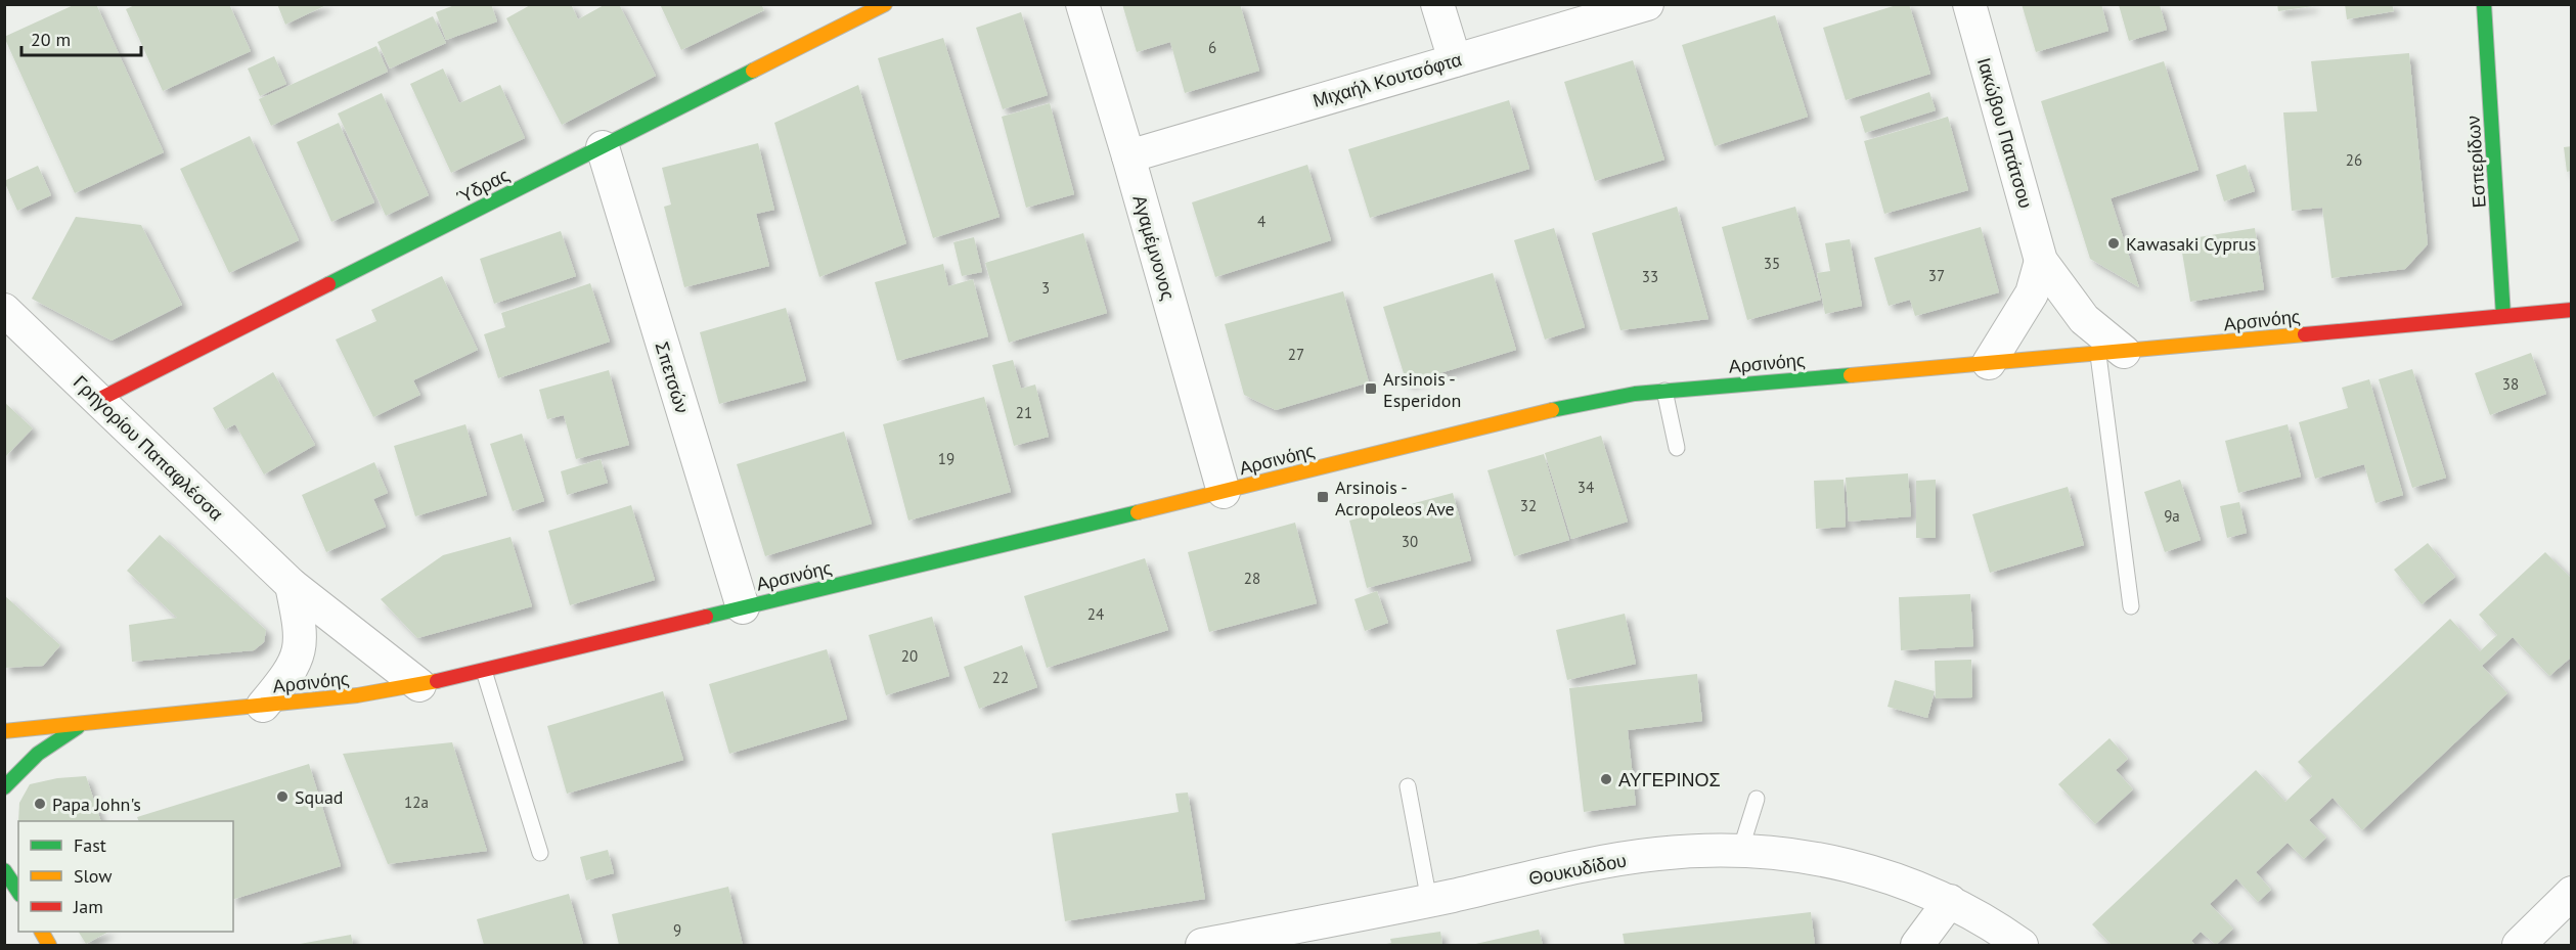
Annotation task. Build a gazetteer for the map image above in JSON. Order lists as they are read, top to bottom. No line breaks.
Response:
{"streets":{"main road":["Εσπερίδων","Ύδρας","Αρσινόης"],"street":["Μιχαήλ Κουτσόφτα","Ιακώβου Πατάτσου","Αγαμέμνονος","Σπετσών","Γρηγορίου Παπαφλέσσα","Θουκυδίδου"]},"crossings":[["Μιχαήλ Κουτσόφτα","Αγαμέμνονος"],["Ιακώβου Πατάτσου","Αρσινόης"],["Εσπερίδων","Αρσινόης"],["Ύδρας","Σπετσών"],["Ύδρας","Γρηγορίου Παπαφλέσσα"],["Αγαμέμνονος","Αρσινόης"],["Αρσινόης","Σπετσών"],["Αρσινόης","Γρηγορίου Παπαφλέσσα"]],"places":{"other":["Kawasaki Cyprus","ΑΥΓΕΡΙΝΟΣ","Squad","Papa John's"],"transit":["Arsinois - Esperidon","Arsinois - Acropoleos Ave"]},"house_numbers":["6","26","4","35","37","33","3","27","38","21","19","34","32","9a","30","28","24","20","22","12a","9"],"legend":["Fast","Slow","Jam"],"scale_bar":"20 m"}
